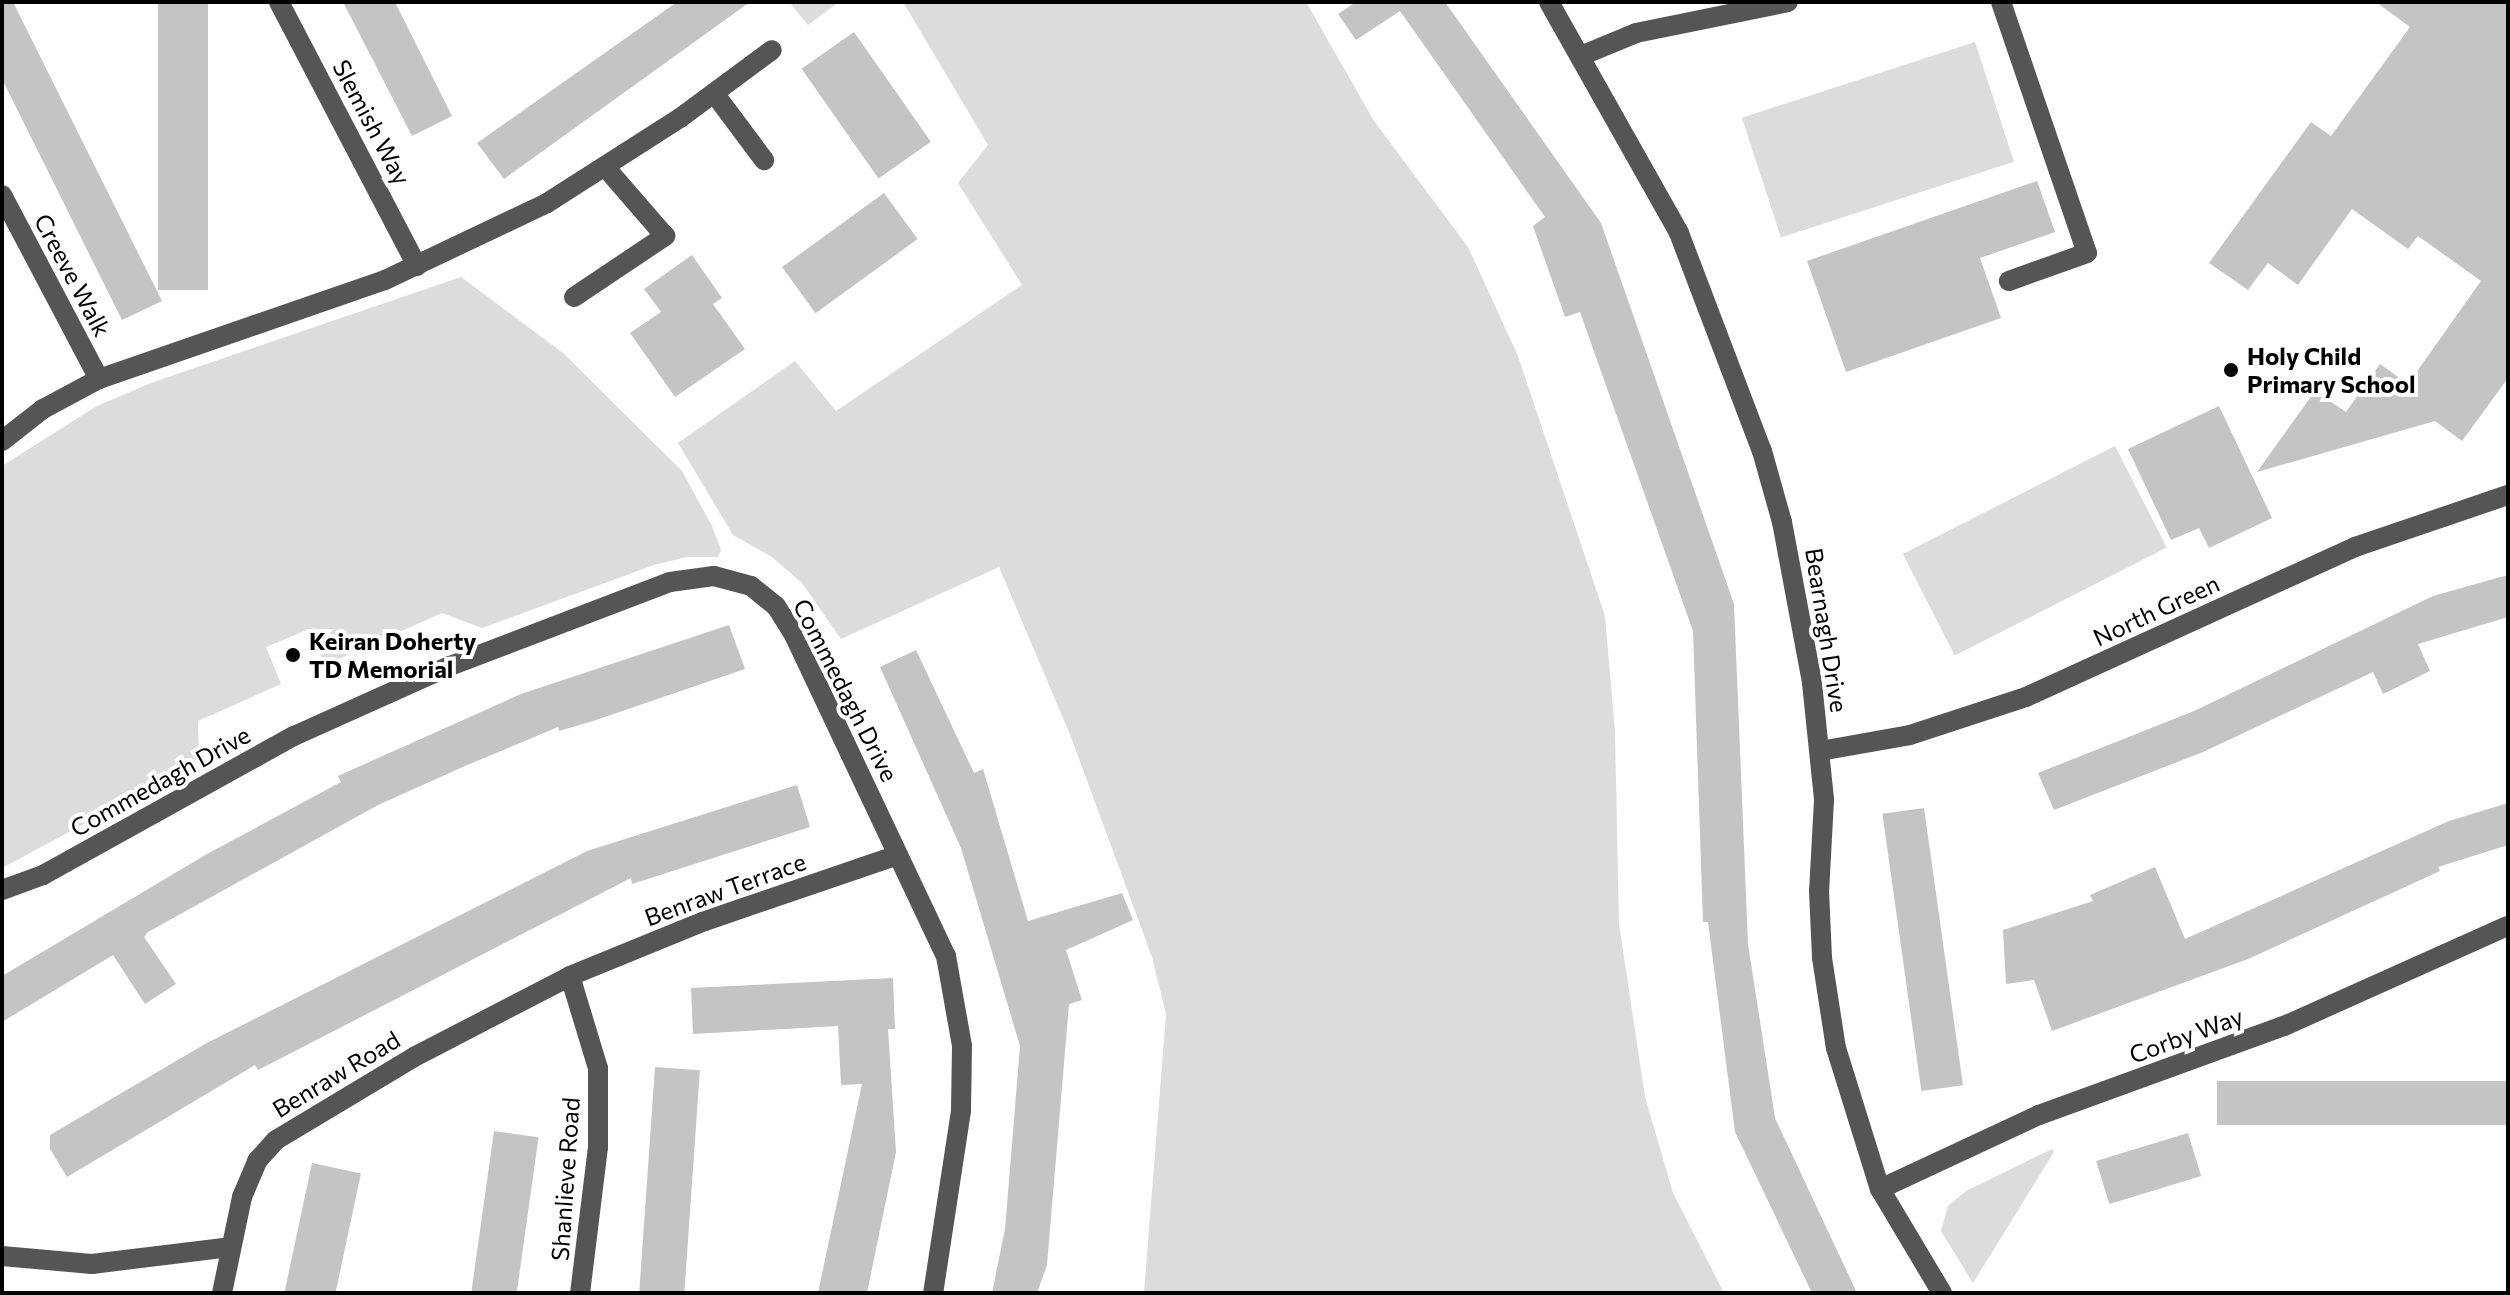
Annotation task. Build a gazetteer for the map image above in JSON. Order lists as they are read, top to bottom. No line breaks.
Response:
{"streets":{"street":["Slemish Way","Creeve Walk","North Green","Bearnagh Drive","Commedagh Drive","Benraw Terrace","Corby Way","Benraw Road","Shanlieve Road"]},"crossings":[["North Green","Bearnagh Drive"],["Bearnagh Drive","Corby Way"],["Commedagh Drive","Benraw Terrace"],["Benraw Terrace","Benraw Road"],["Benraw Terrace","Shanlieve Road"],["Benraw Road","Shanlieve Road"]],"places":["Holy Child Primary School","Keiran Doherty TD Memorial"]}
